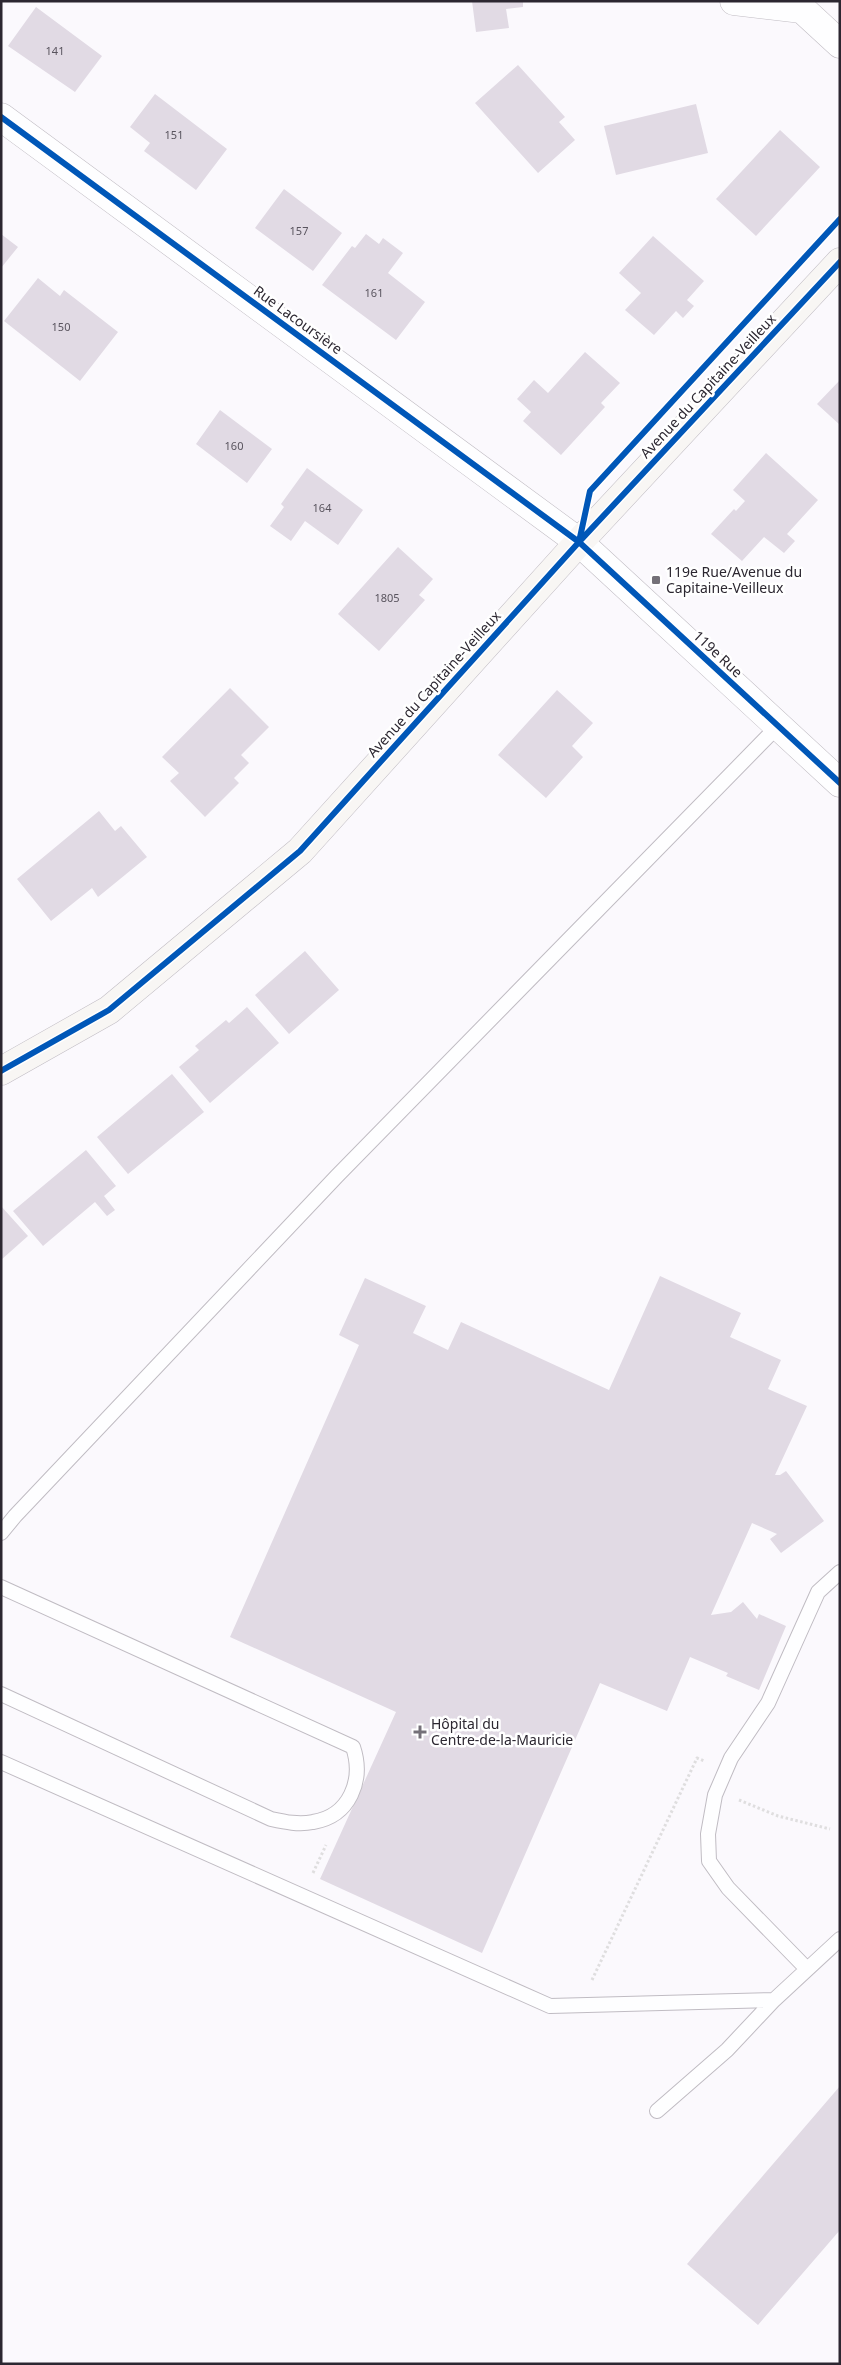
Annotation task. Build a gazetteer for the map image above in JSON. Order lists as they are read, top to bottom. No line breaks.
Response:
{"streets":{"street":["Rue Lacoursière","Avenue du Capitaine-Veilleux","119e Rue"]},"crossings":[["Rue Lacoursière","Avenue du Capitaine-Veilleux"],["Rue Lacoursière","119e Rue"],["Avenue du Capitaine-Veilleux","119e Rue"]],"places":{"transit":["119e Rue/Avenue du Capitaine-Veilleux"],"health":["Hôpital du Centre-de-la-Mauricie"]},"house_numbers":["141","151","157","161","150","160","164","1805"]}
